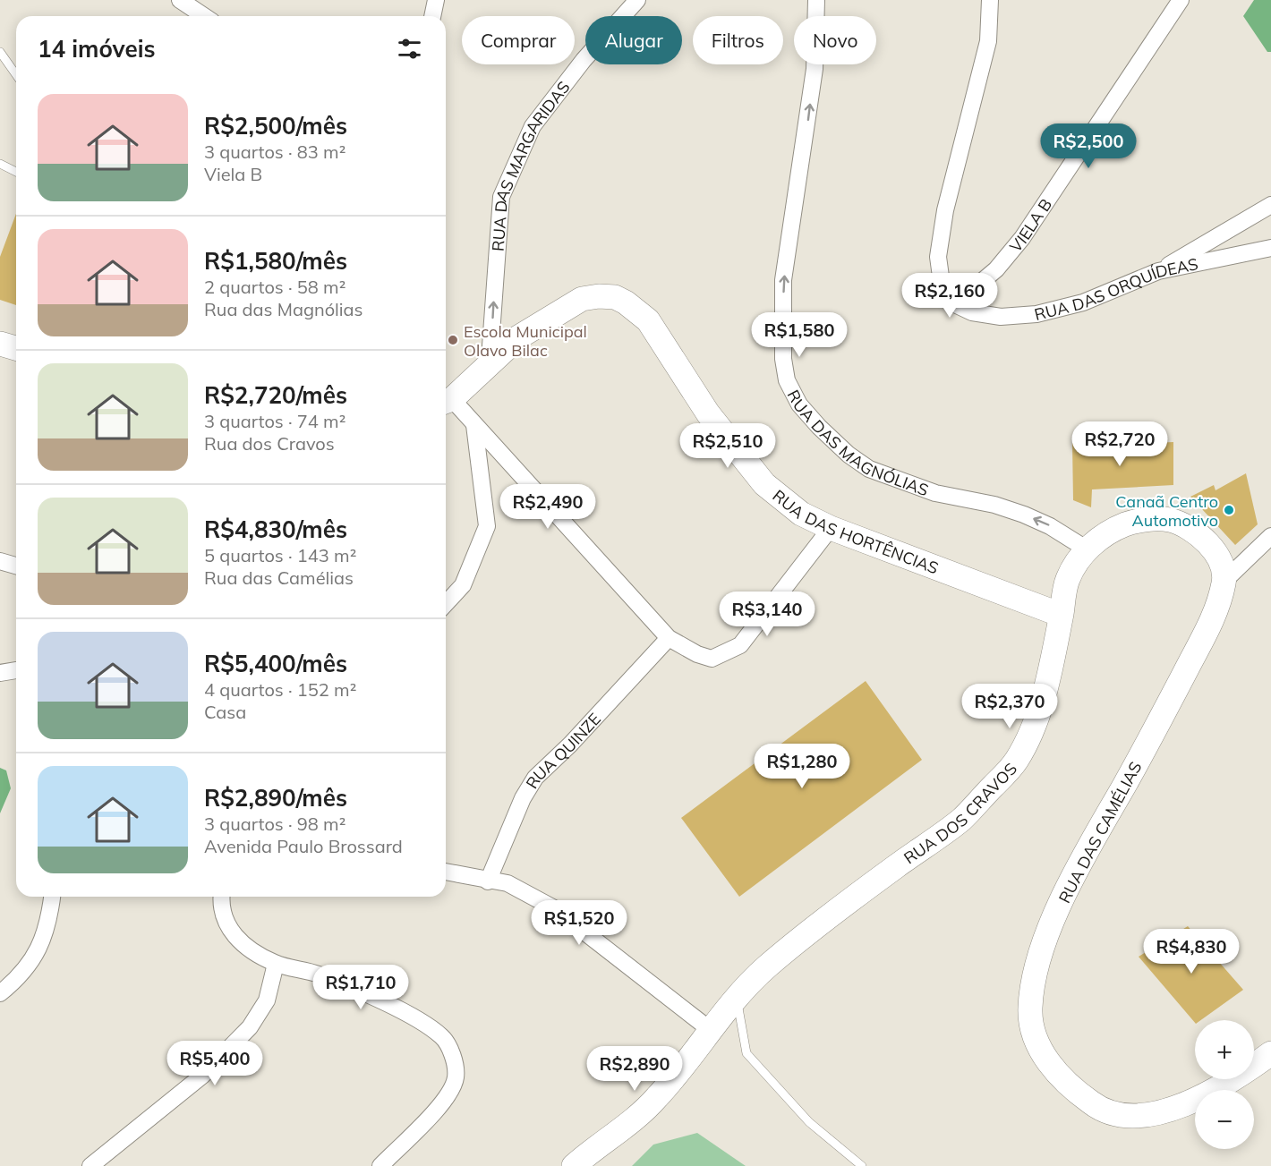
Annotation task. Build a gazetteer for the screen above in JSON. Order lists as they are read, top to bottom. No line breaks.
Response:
{"streets":{"main road":["RUA DAS HORTÊNCIAS","RUA DOS CRAVOS","RUA DAS CAMÉLIAS"],"street":["RUA DAS MARGARIDAS","VIELA B","RUA DAS ORQUÍDEAS","RUA DAS MAGNÓLIAS","RUA QUINZE"]},"crossings":[["RUA DAS MARGARIDAS","RUA DAS HORTÊNCIAS"],["VIELA B","RUA DAS ORQUÍDEAS"],["RUA DAS MAGNÓLIAS","RUA DOS CRAVOS"],["RUA DAS HORTÊNCIAS","RUA DOS CRAVOS"],["RUA DOS CRAVOS","RUA DAS CAMÉLIAS"]],"one_way":["RUA DAS MARGARIDAS","RUA DAS MAGNÓLIAS"],"places":["Escola Municipal Olavo Bilac","Canaã Centro Automotivo"],"page":{"chip":["Comprar","Alugar","Filtros","Novo"],"heading":"14 imóveis","list":[{"name":"R$2,500/mês","note":"3 quartos · 83 m² · Viela B"},{"name":"R$1,580/mês","note":"2 quartos · 58 m² · Rua das Magnólias"},{"name":"R$2,720/mês","note":"3 quartos · 74 m² · Rua dos Cravos"},{"name":"R$4,830/mês","note":"5 quartos · 143 m² · Rua das Camélias"},{"name":"R$5,400/mês","note":"4 quartos · 152 m² · Casa"},{"name":"R$2,890/mês","note":"3 quartos · 98 m² · Avenida Paulo Brossard"}],"price":["R$2,500","R$2,160","R$1,580","R$2,720","R$2,510","R$2,490","R$3,140","R$2,370","R$1,280","R$1,520","R$4,830","R$1,710","R$5,400","R$2,890"],"map_buttons":["+","−"]}}
